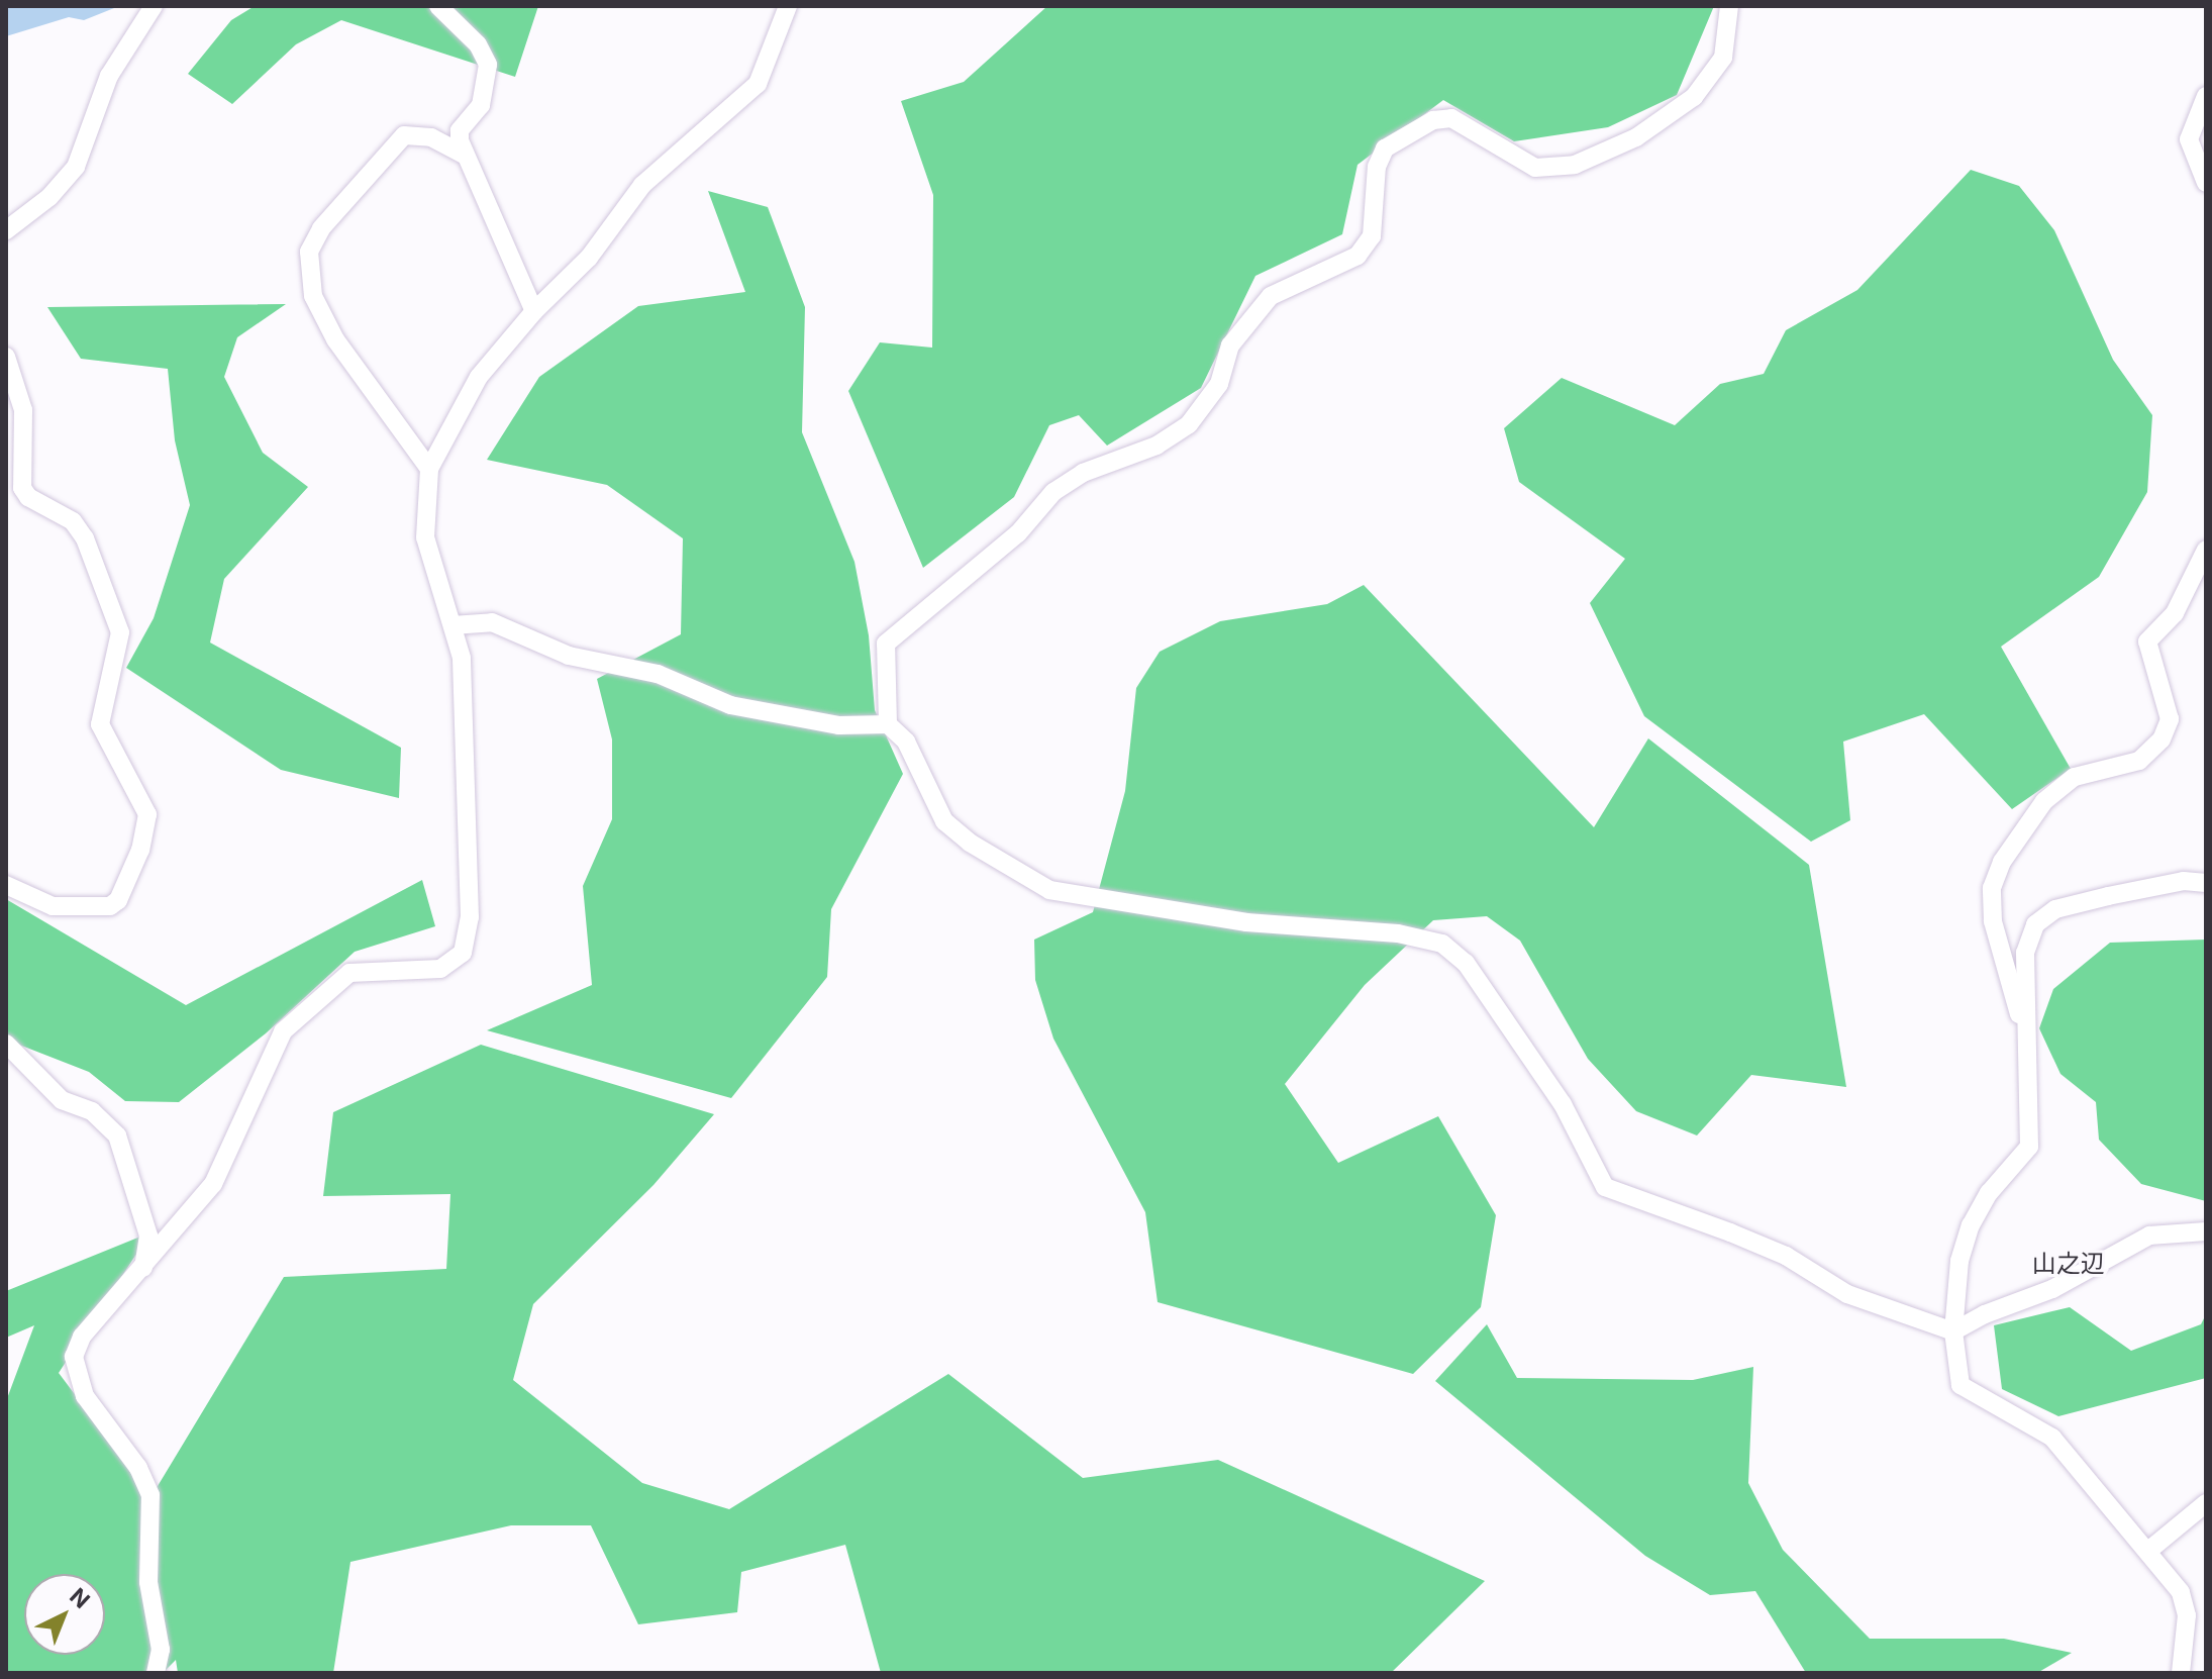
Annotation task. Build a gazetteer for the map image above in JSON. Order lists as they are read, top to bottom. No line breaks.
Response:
{"districts":["山之辺"],"north":"top right"}
